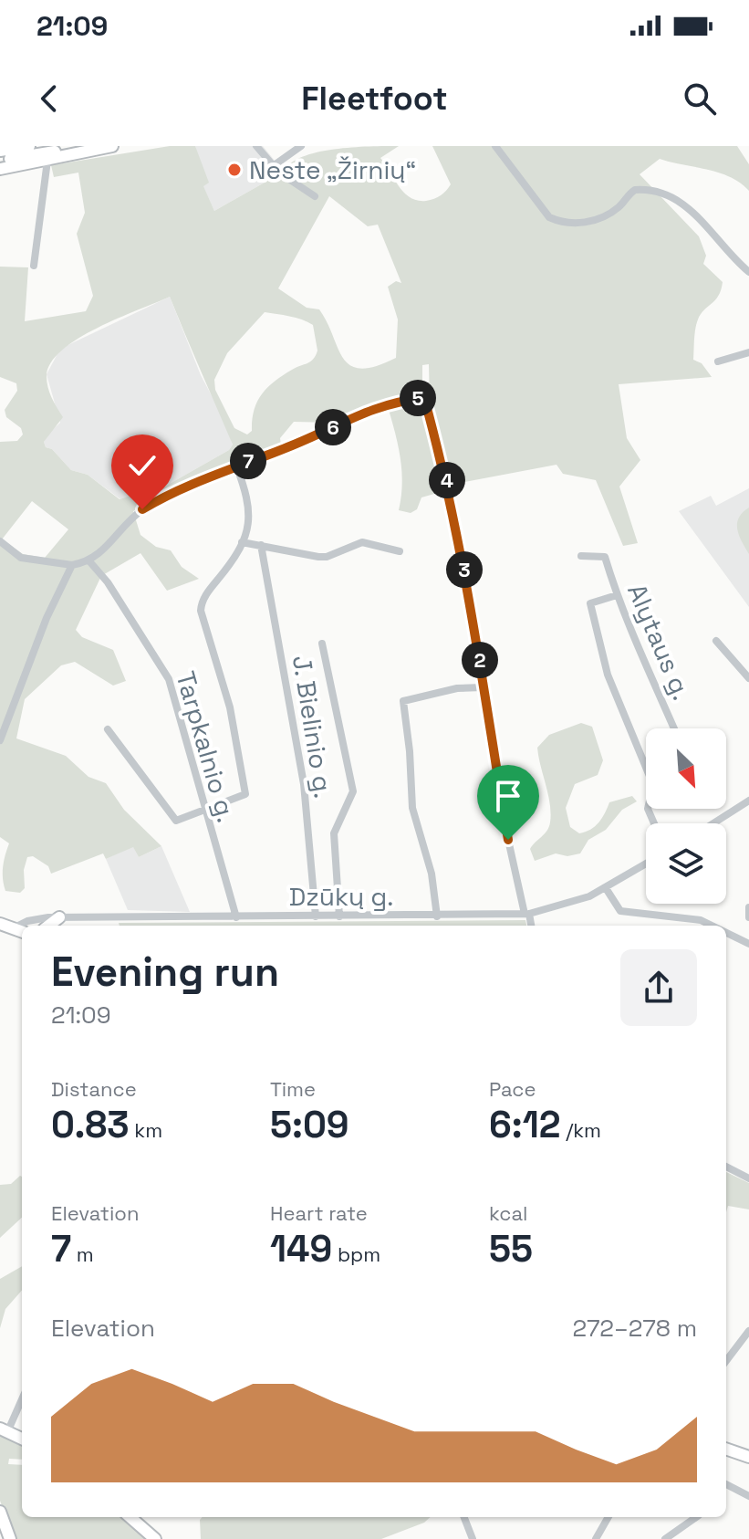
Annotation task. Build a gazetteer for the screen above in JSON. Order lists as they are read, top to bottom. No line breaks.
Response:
{"streets":{"street":["Alytaus g.","J. Bielinio g.","Tarpkalnio g.","Dzūkų g."]},"crossings":[["J. Bielinio g.","Dzūkų g."],["Tarpkalnio g.","Dzūkų g."]],"places":["Neste „Žirnių“"],"north":"bottom right","page":{"status":"21:09","header":"Fleetfoot","pins":["5","6","7","4","3","2"],"heading":["Evening run","21:09"],"stats":[["Distance","0.83 km"],["Time","5:09"],["Pace","6:12 /km"],["Elevation","7 m"],["Heart rate","149 bpm"],["kcal","55"]],"chart":["Elevation","272–278 m"]}}
